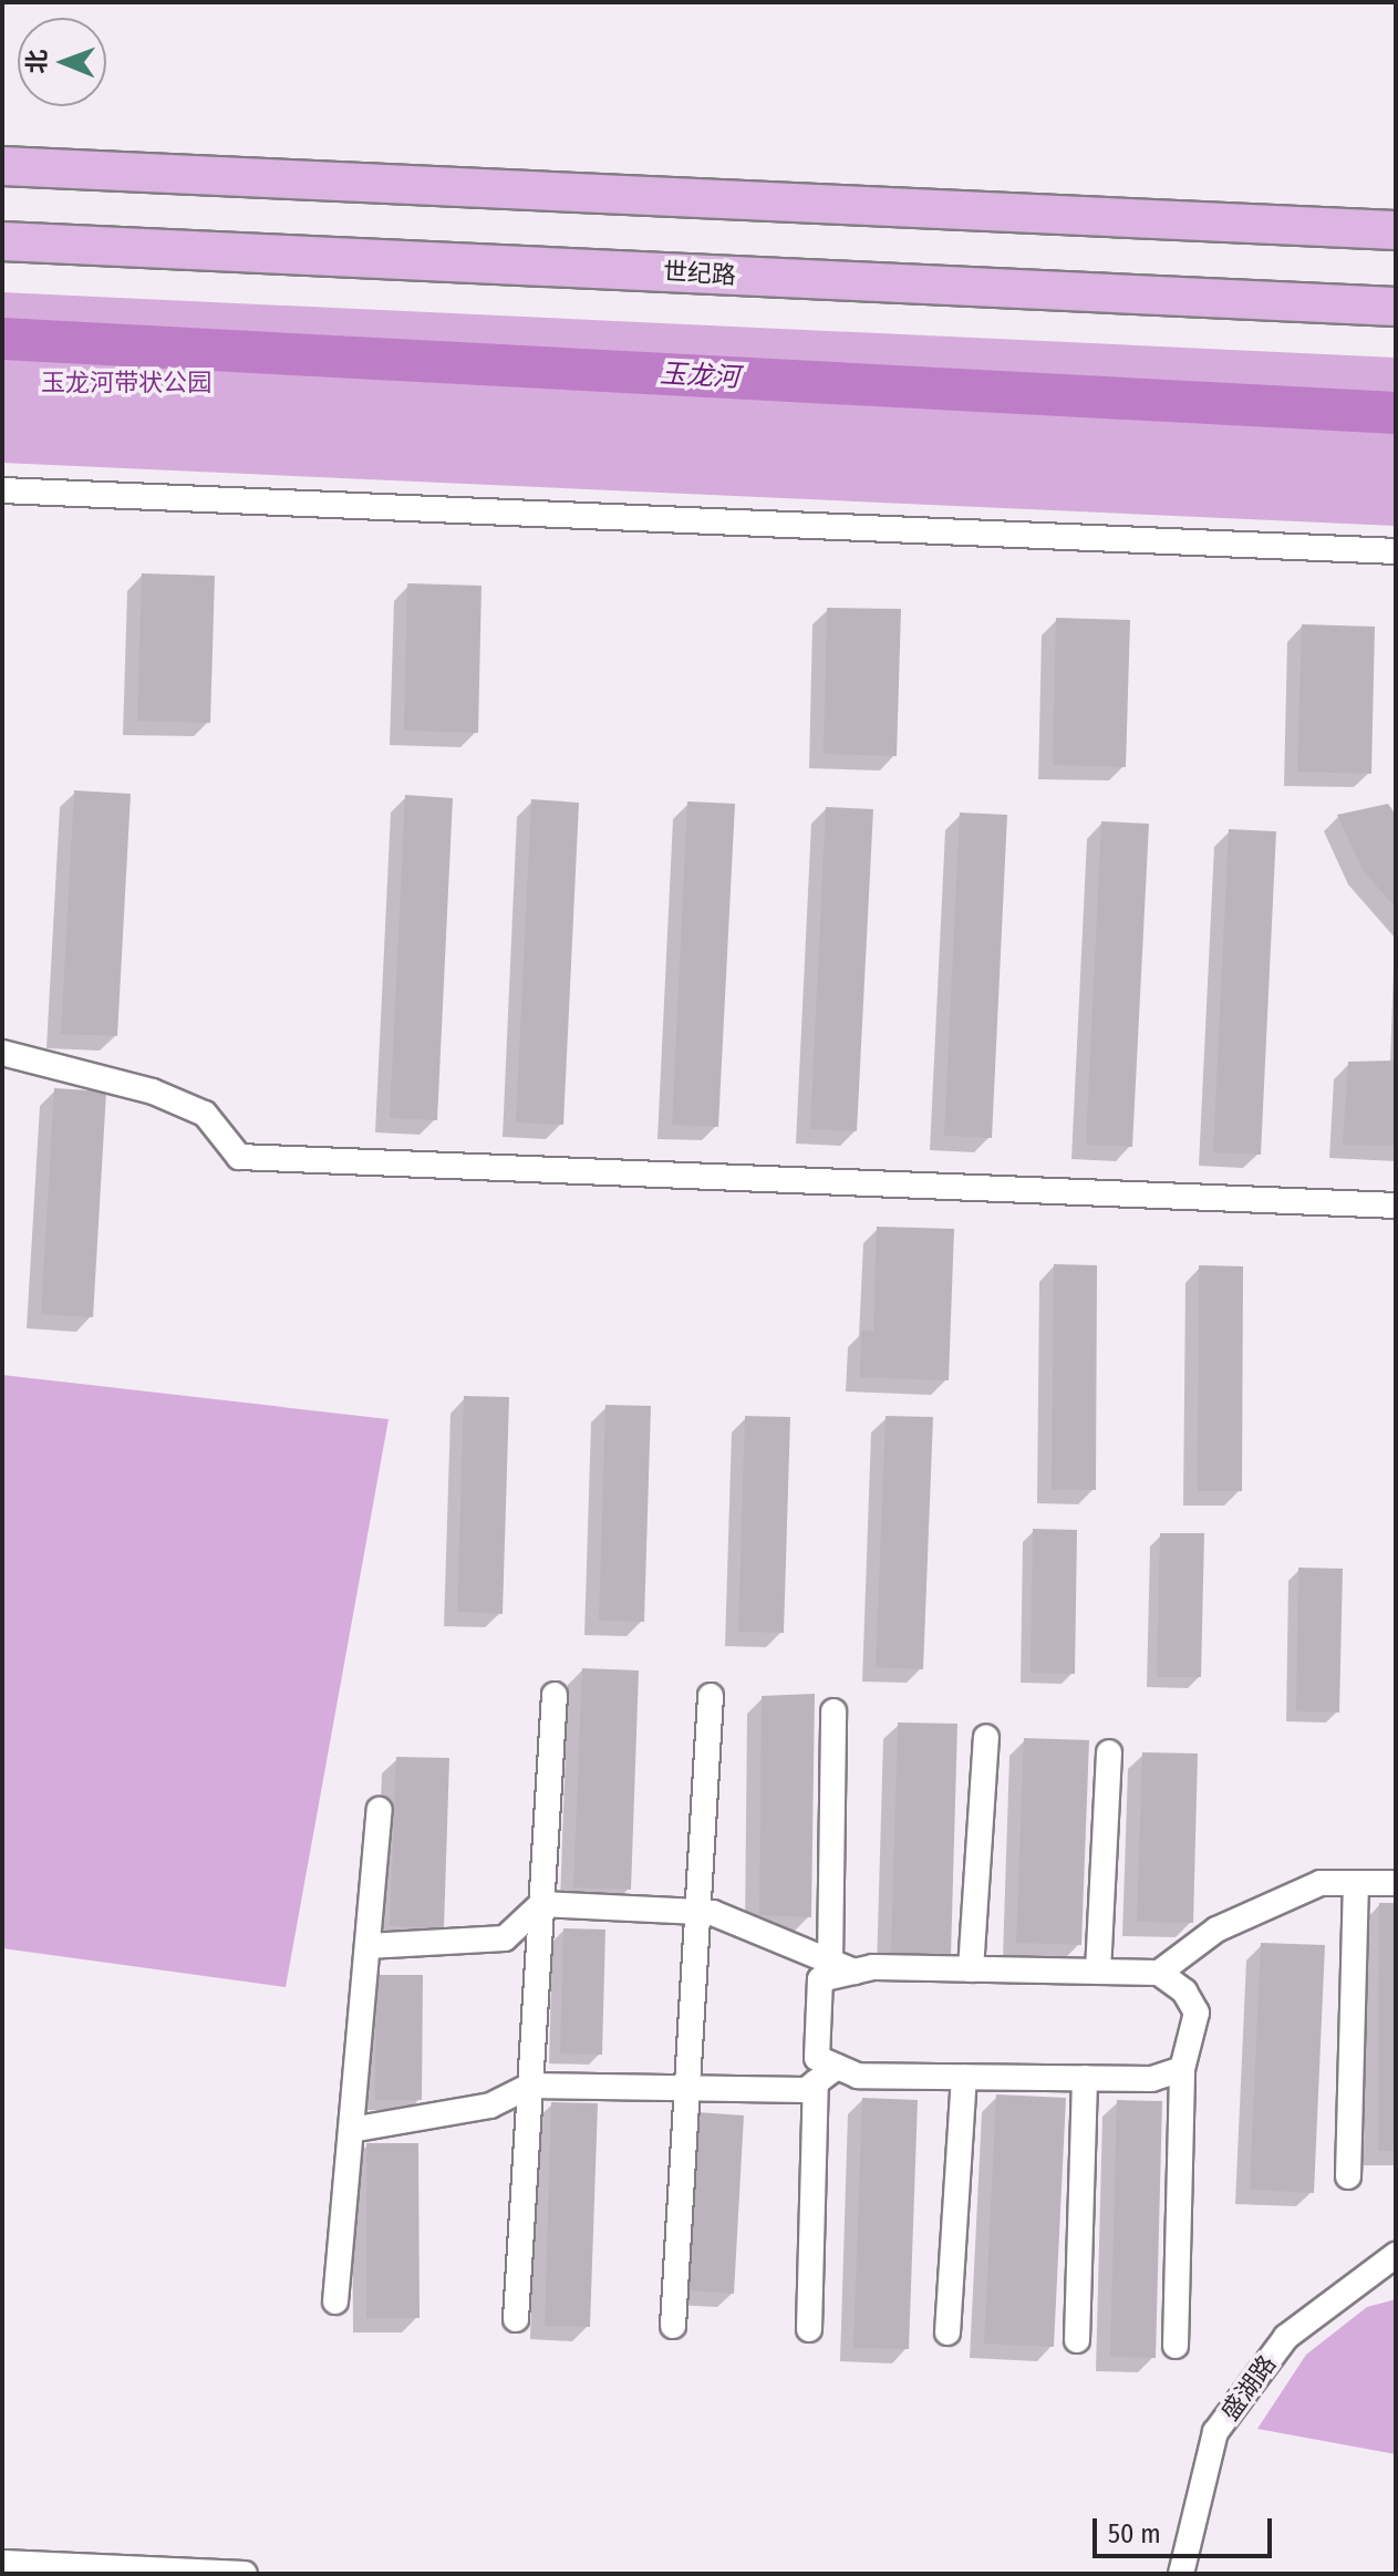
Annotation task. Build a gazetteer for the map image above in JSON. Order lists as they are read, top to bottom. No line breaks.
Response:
{"streets":{"main road":["世纪路"],"street":["盛湖路"]},"water":["玉龙河"],"parks":["玉龙河带状公园"],"scale_bar":"50 m","north":"left"}
